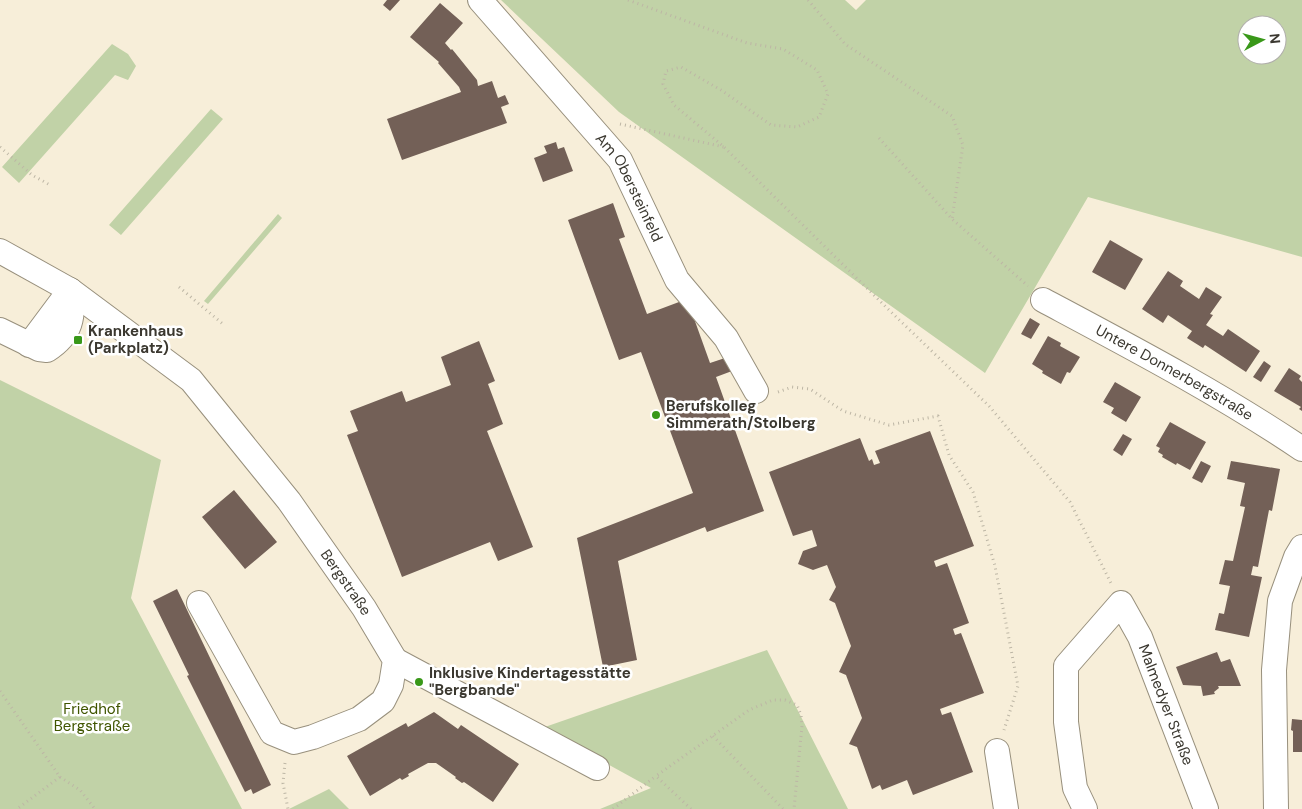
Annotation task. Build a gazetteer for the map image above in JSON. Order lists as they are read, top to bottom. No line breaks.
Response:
{"streets":{"street":["Am Obersteinfeld","Untere Donnerbergstraße","Bergstraße","Malmedyer Straße"]},"parks":["Friedhof Bergstraße"],"places":{"transit":["Krankenhaus (Parkplatz)"],"other":["Berufskolleg Simmerath/Stolberg","Inklusive Kindertagesstätte \"Bergbande\""]},"north":"right"}
